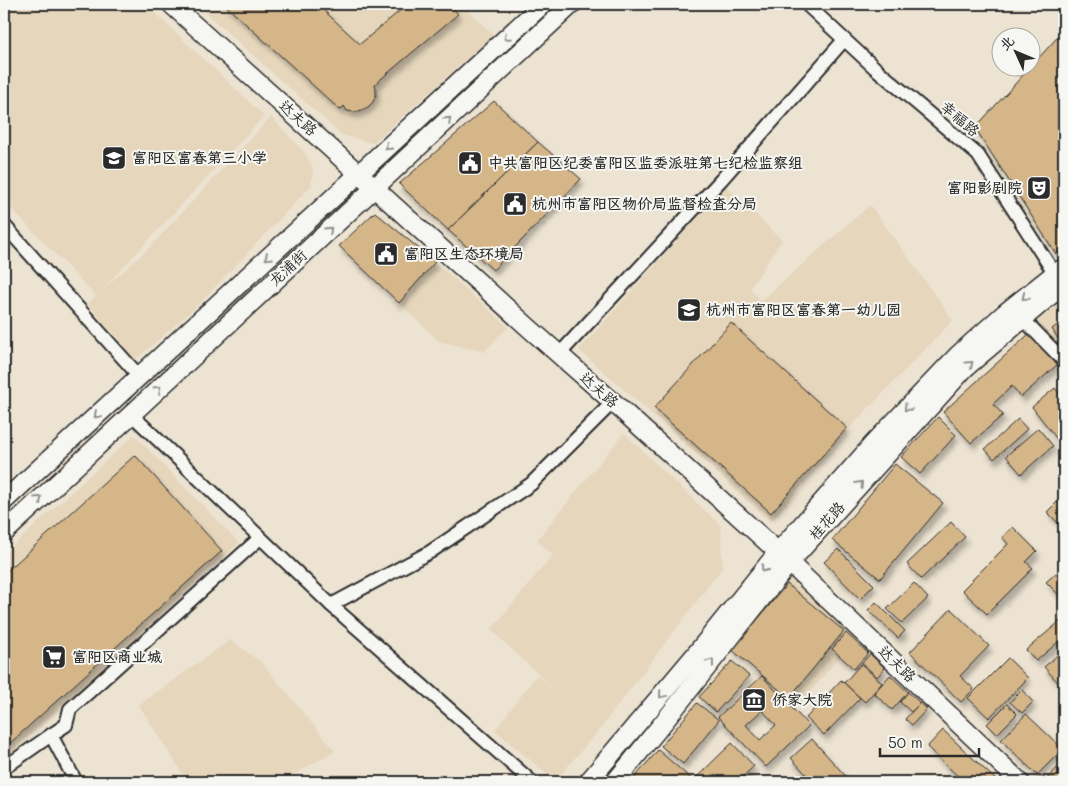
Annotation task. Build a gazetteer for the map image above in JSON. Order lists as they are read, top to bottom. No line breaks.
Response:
{"streets":{"main road":["达夫路","龙浦街","桂花路"],"street":["幸福路"]},"crossings":[["达夫路","龙浦街"],["达夫路","桂花路"],["幸福路","桂花路"]],"places":{"school or university":["富阳区富春第三小学","杭州市富阳区富春第一幼儿园"],"public building":["中共富阳区纪委富阳区监委派驻第七纪检监察组","杭州市富阳区物价局监督检查分局","富阳区生态环境局"],"theatre":["富阳影剧院"],"supermarket":["富阳区商业城"],"museum":["侨家大院"]},"scale_bar":"50 m","north":"top left"}
